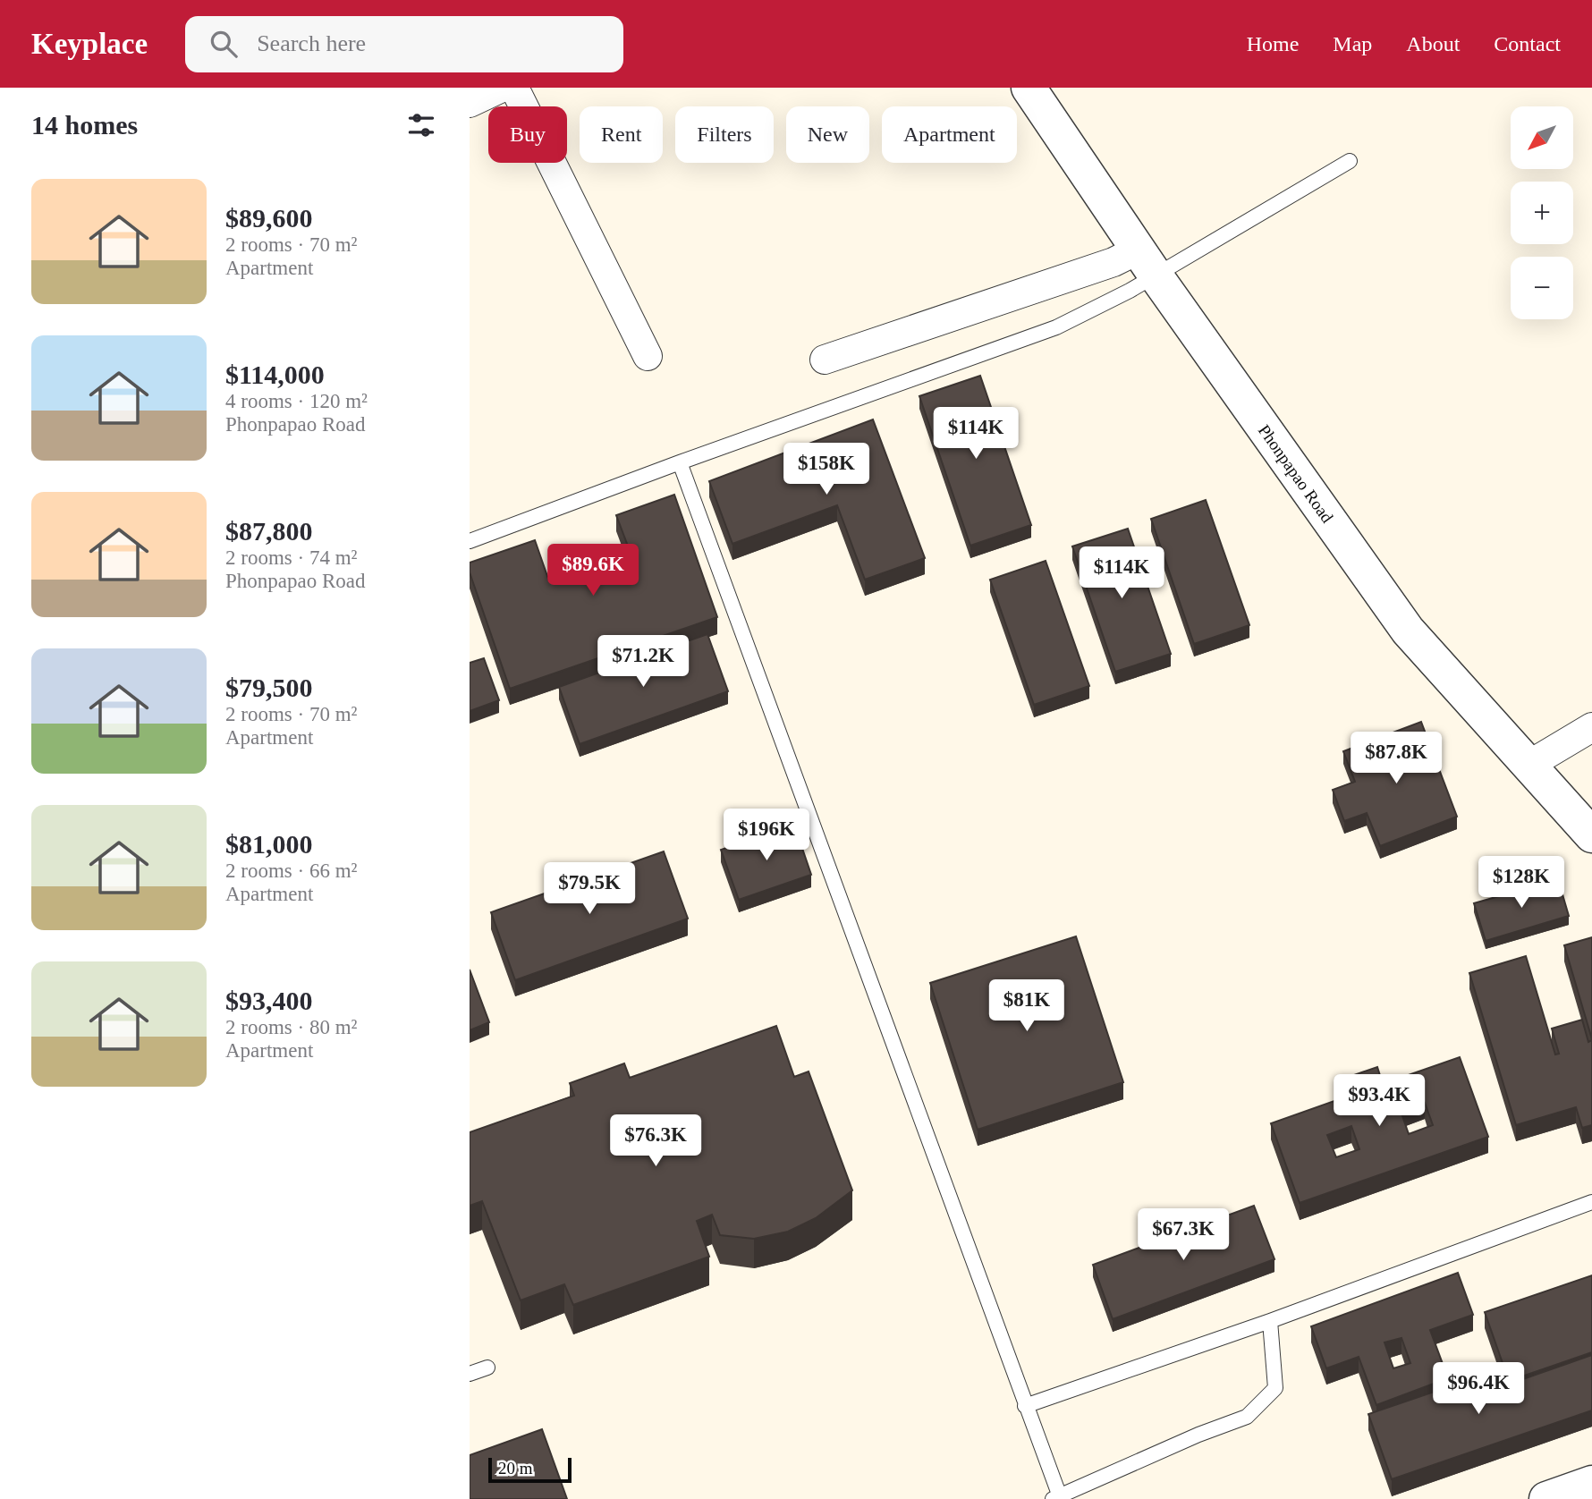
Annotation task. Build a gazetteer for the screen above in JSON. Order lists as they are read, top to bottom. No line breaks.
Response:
{"streets":{"street":["Phonpapao Road"]},"scale_bar":"20 m","north":"bottom left","page":{"header":"Keyplace","search":"Search here","nav":["Home","Map","About","Contact"],"heading":"14 homes","map_buttons":["+","−"],"chip":["Buy","Rent","Filters","New","Apartment"],"list":[{"name":"$89,600","note":"2 rooms · 70 m² · Apartment"},{"name":"$114,000","note":"4 rooms · 120 m² · Phonpapao Road"},{"name":"$87,800","note":"2 rooms · 74 m² · Phonpapao Road"},{"name":"$79,500","note":"2 rooms · 70 m² · Apartment"},{"name":"$81,000","note":"2 rooms · 66 m² · Apartment"},{"name":"$93,400","note":"2 rooms · 80 m² · Apartment"}],"price":["$114K","$158K","$89.6K","$114K","$71.2K","$87.8K","$196K","$128K","$79.5K","$81K","$93.4K","$76.3K","$67.3K","$96.4K"],"scale":"20 m"}}
